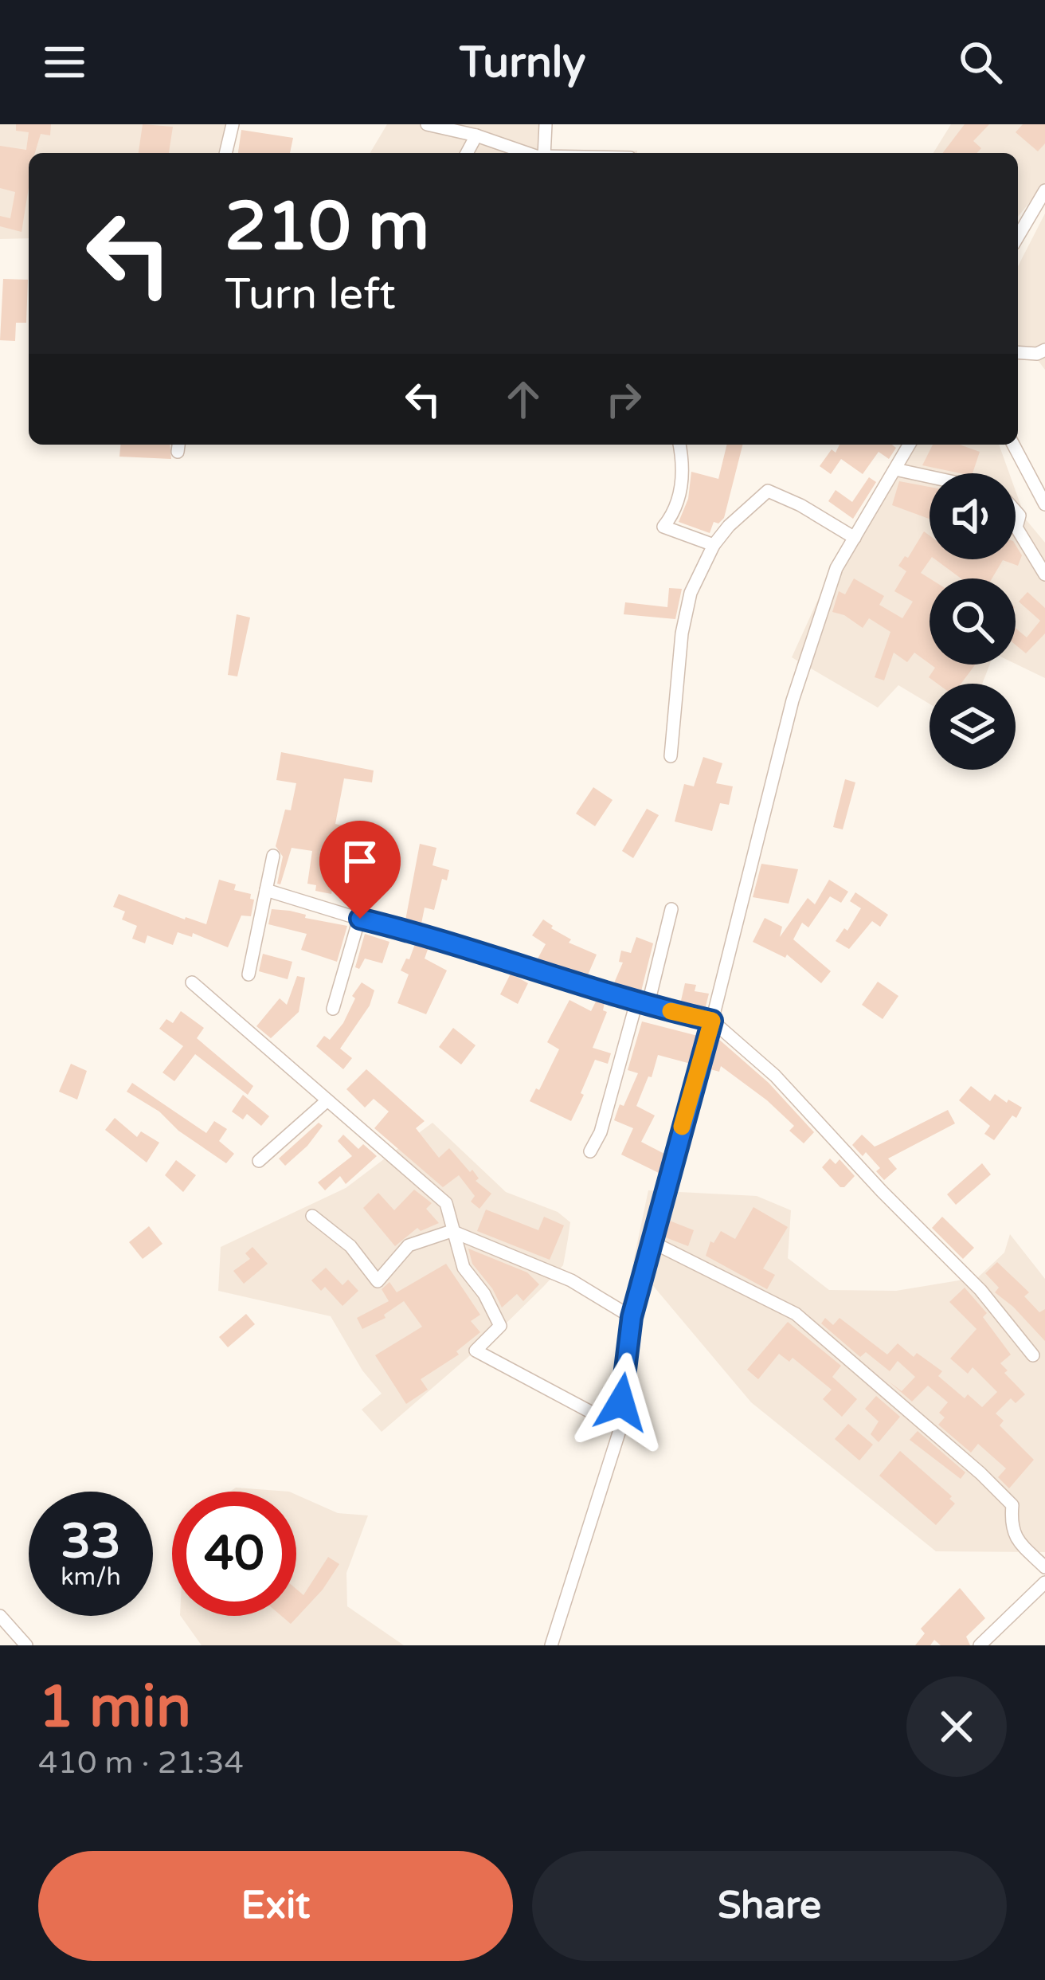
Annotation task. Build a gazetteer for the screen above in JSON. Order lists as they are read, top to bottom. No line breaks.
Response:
{"page":{"header":"Turnly","turn":["210 m","Turn left"],"speed":"33 km/h","limit":"40","heading":["1 min","410 m · 21:34"],"buttons":["Exit","Share"]}}
